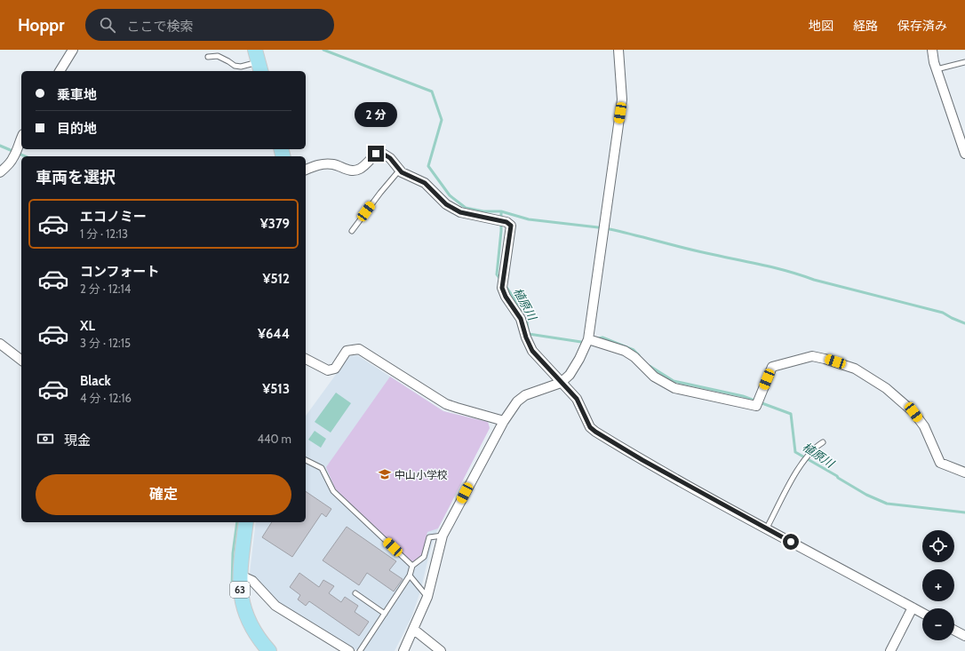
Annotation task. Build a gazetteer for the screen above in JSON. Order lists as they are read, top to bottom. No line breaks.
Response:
{"streets":{"main road":["63"]},"water":["植原川"],"places":{"school or university":["中山小学校"]},"page":{"header":"Hoppr","search":"ここで検索","nav":["地図","経路","保存済み"],"banner":["乗車地","目的地"],"bubble":"2 分","heading":"車両を選択","list":[{"name":"エコノミー","note":"1 分 · 12:13","value":"¥379"},{"name":"コンフォート","note":"2 分 · 12:14","value":"¥512"},{"name":"XL","note":"3 分 · 12:15","value":"¥644"},{"name":"Black","note":"4 分 · 12:16","value":"¥513"}],"pay":["現金","440 m"],"buttons":"確定","map_buttons":["+","−"]}}
